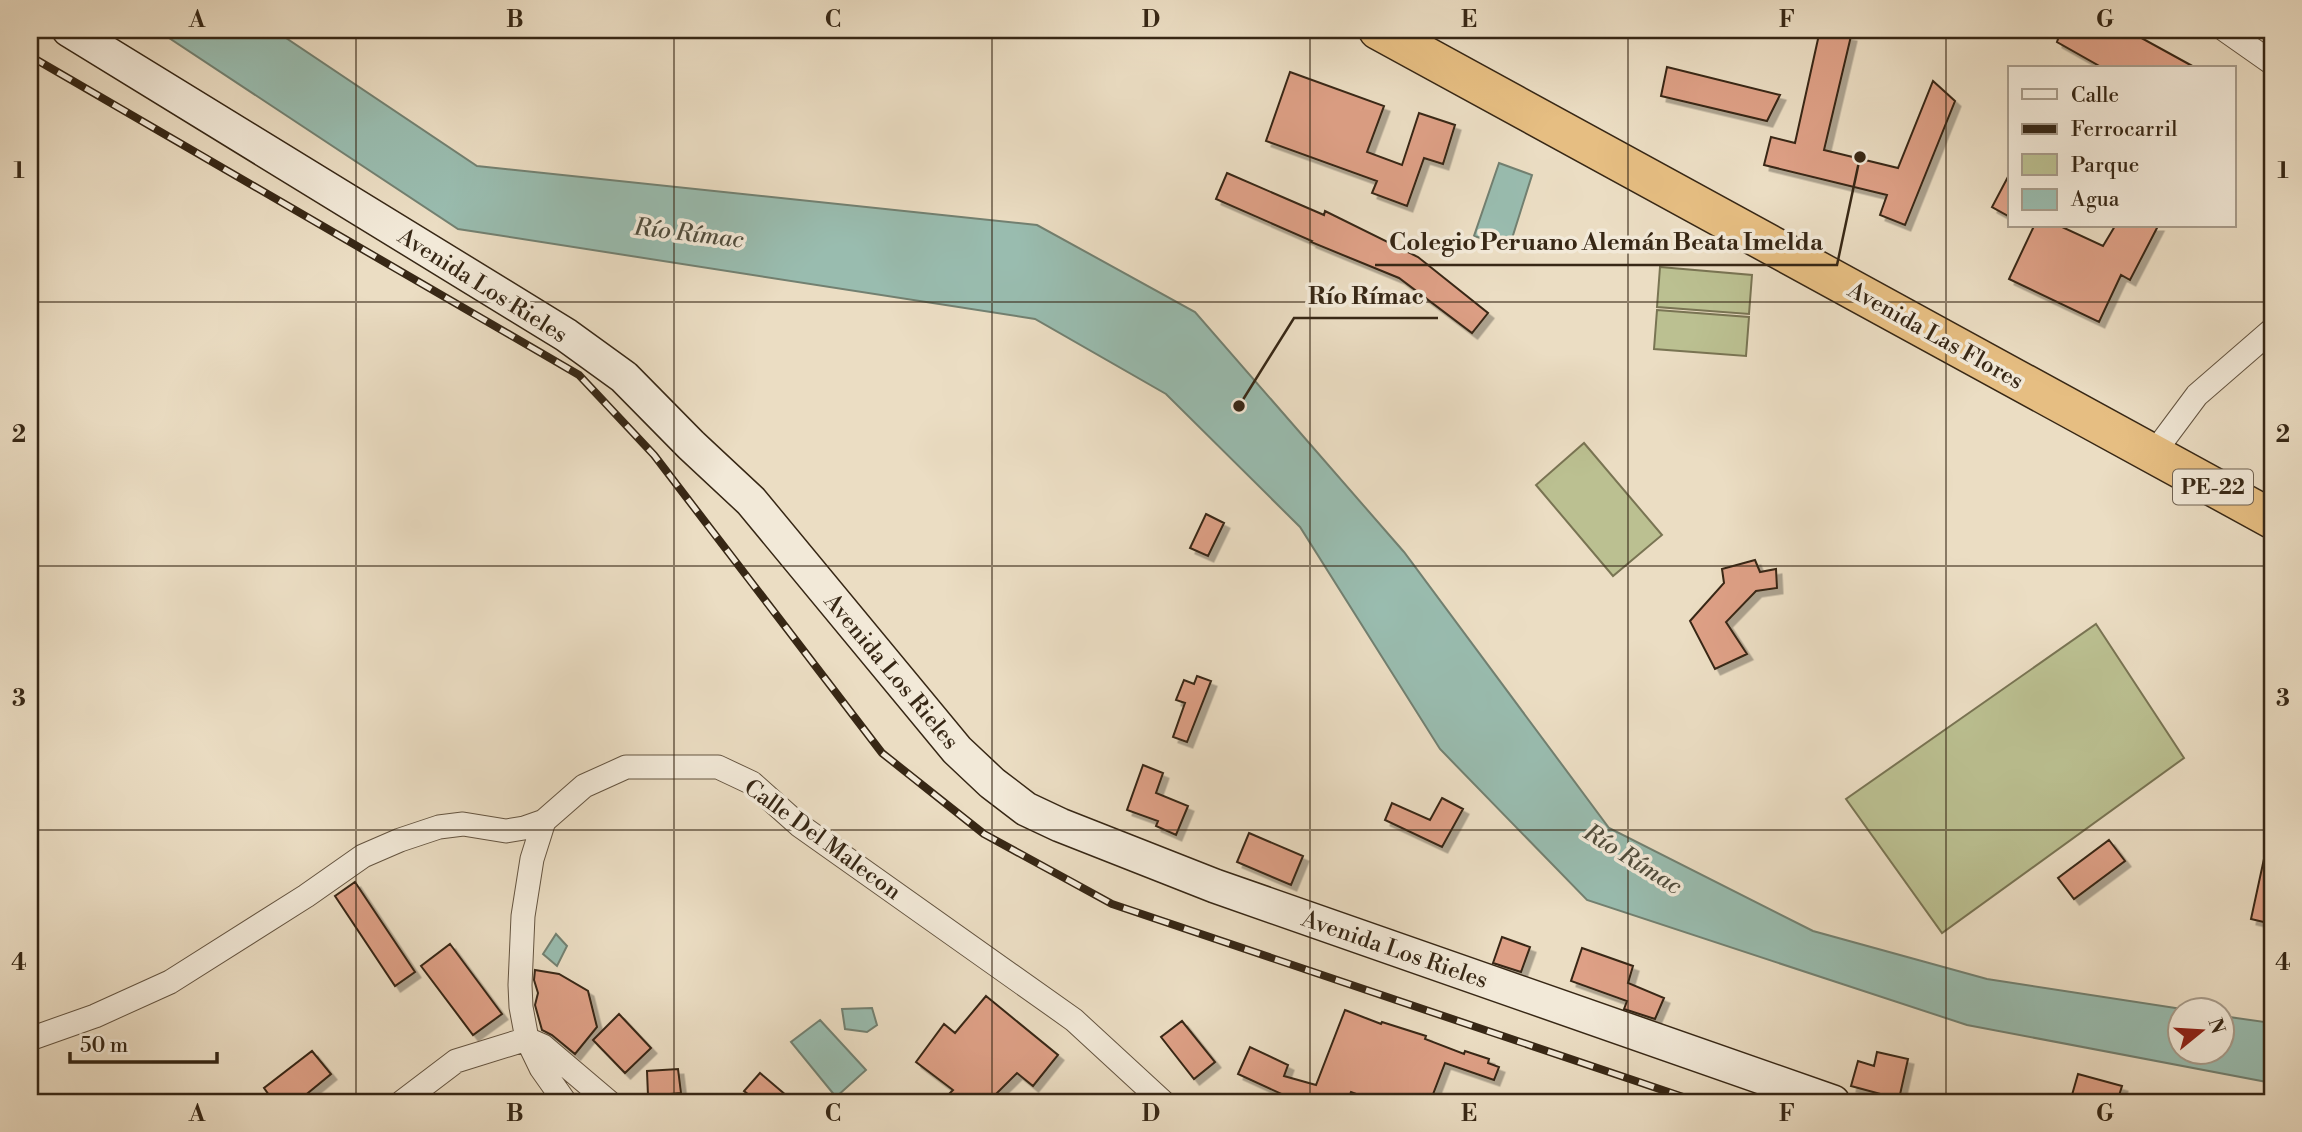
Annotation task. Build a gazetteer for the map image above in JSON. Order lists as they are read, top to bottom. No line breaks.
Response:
{"streets":{"highway":["Avenida Las Flores","PE-22"],"street":["Avenida Los Rieles","Calle Del Malecon"]},"water":["Río Rímac"],"places":["Colegio Peruano Alemán Beata Imelda","Río Rímac"],"legend":["Calle","Ferrocarril","Parque","Agua"],"scale_bar":"50 m","north":"right","grid":{"columns":["A","B","C","D","E","F","G"],"rows":["1","2","3","4"]}}
